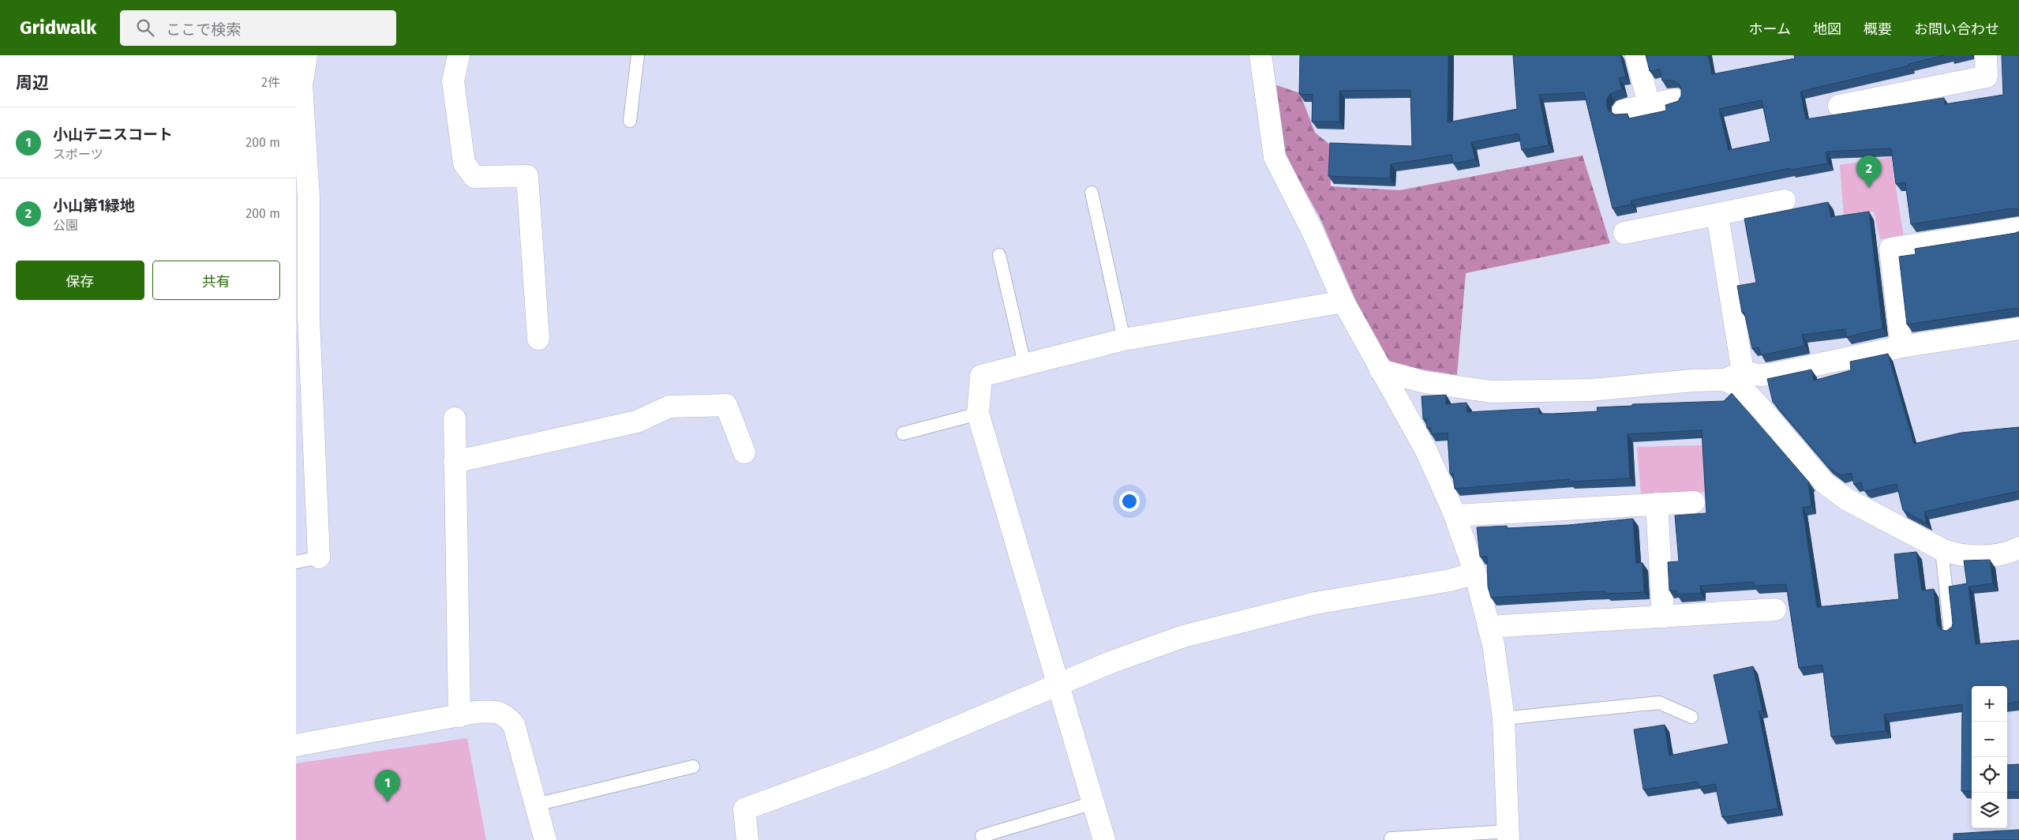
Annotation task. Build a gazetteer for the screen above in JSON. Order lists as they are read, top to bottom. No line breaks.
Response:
{"page":{"header":"Gridwalk","search":"ここで検索","nav":["ホーム","地図","概要","お問い合わせ"],"heading":["周辺","2件"],"list":[{"mark":"1","name":"小山テニスコート","note":"スポーツ","value":"200 m"},{"mark":"2","name":"小山第1緑地","note":"公園","value":"200 m"}],"pins":["2","1"],"buttons":["保存","共有"],"map_buttons":["+","−"]}}
